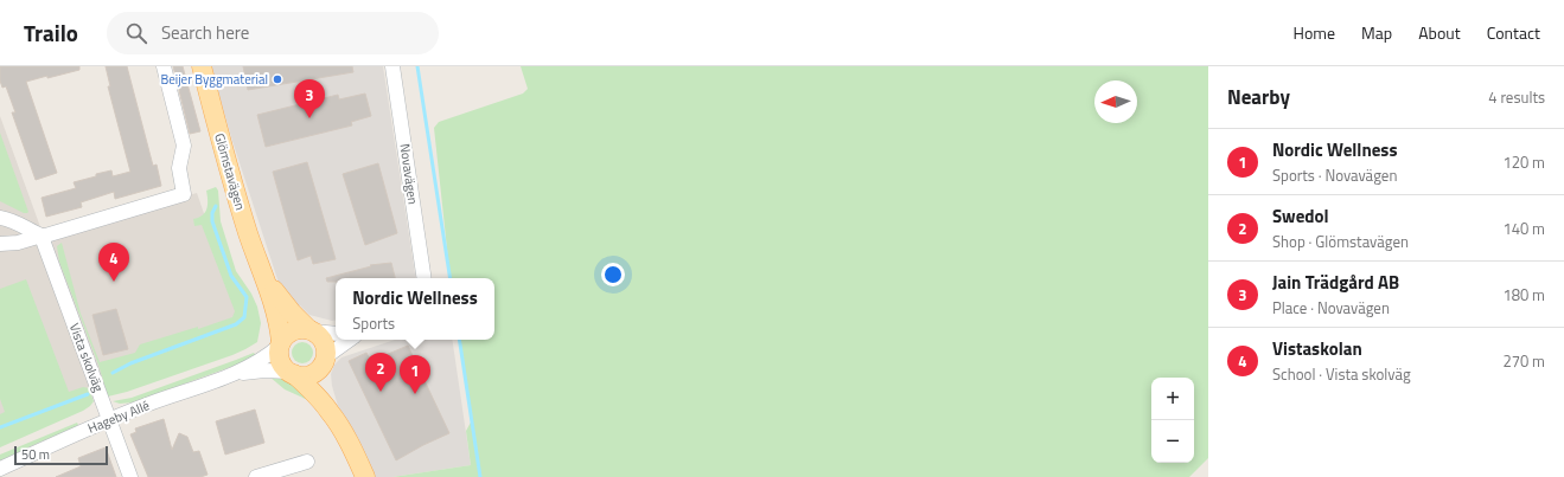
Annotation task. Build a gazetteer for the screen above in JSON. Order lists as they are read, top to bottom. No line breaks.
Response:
{"streets":{"main road":["Glömstavägen"],"street":["Novavägen","Vista skolväg","Hageby Allé"]},"crossings":[["Glömstavägen","Hageby Allé"],["Vista skolväg","Hageby Allé"]],"places":["Beijer Byggmaterial"],"scale_bar":"50 m","north":"left","page":{"header":"Trailo","search":"Search here","nav":["Home","Map","About","Contact"],"heading":["Nearby","4 results"],"pins":["3","4","2","1"],"list":[{"mark":"1","name":"Nordic Wellness","note":"Sports · Novavägen","value":"120 m"},{"mark":"2","name":"Swedol","note":"Shop · Glömstavägen","value":"140 m"},{"mark":"3","name":"Jain Trädgård AB","note":"Place · Novavägen","value":"180 m"},{"mark":"4","name":"Vistaskolan","note":"School · Vista skolväg","value":"270 m"}],"popup":["Nordic Wellness","Sports"],"map_buttons":["+","−"],"scale":"50 m"}}
